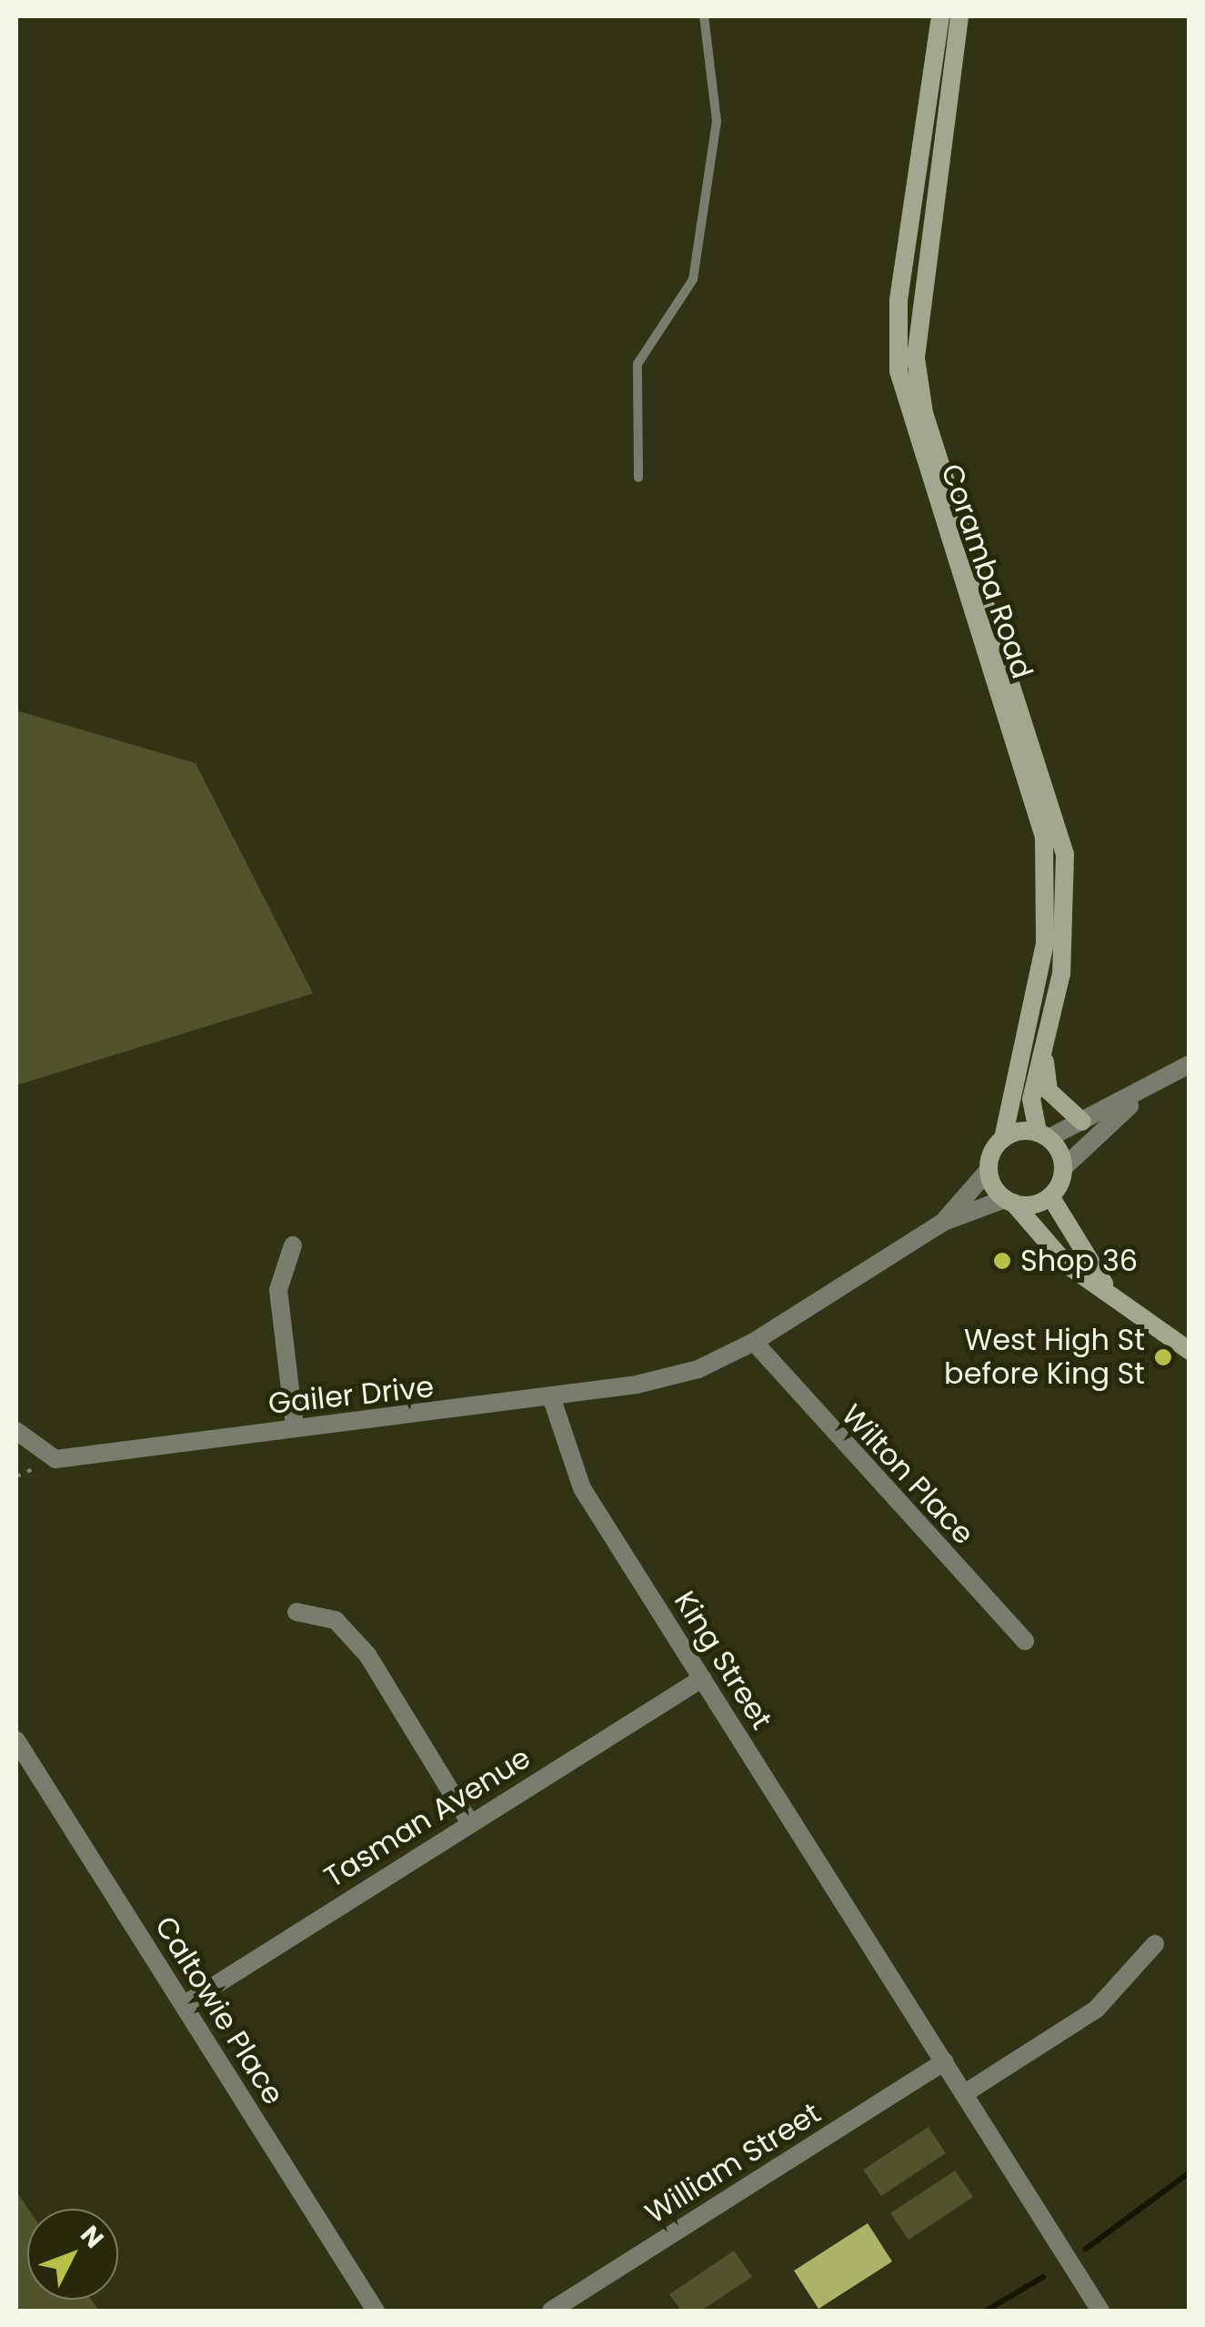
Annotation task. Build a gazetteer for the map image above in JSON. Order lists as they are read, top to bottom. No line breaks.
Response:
{"streets":{"main road":["Coramba Road"],"street":["Gailer Drive","Wilton Place","King Street","Tasman Avenue","Caltowie Place","William Street"]},"crossings":[["Gailer Drive","King Street"],["King Street","Tasman Avenue"],["King Street","William Street"],["Tasman Avenue","Caltowie Place"]],"places":["Shop 36","West High St before King St"],"north":"top right"}
